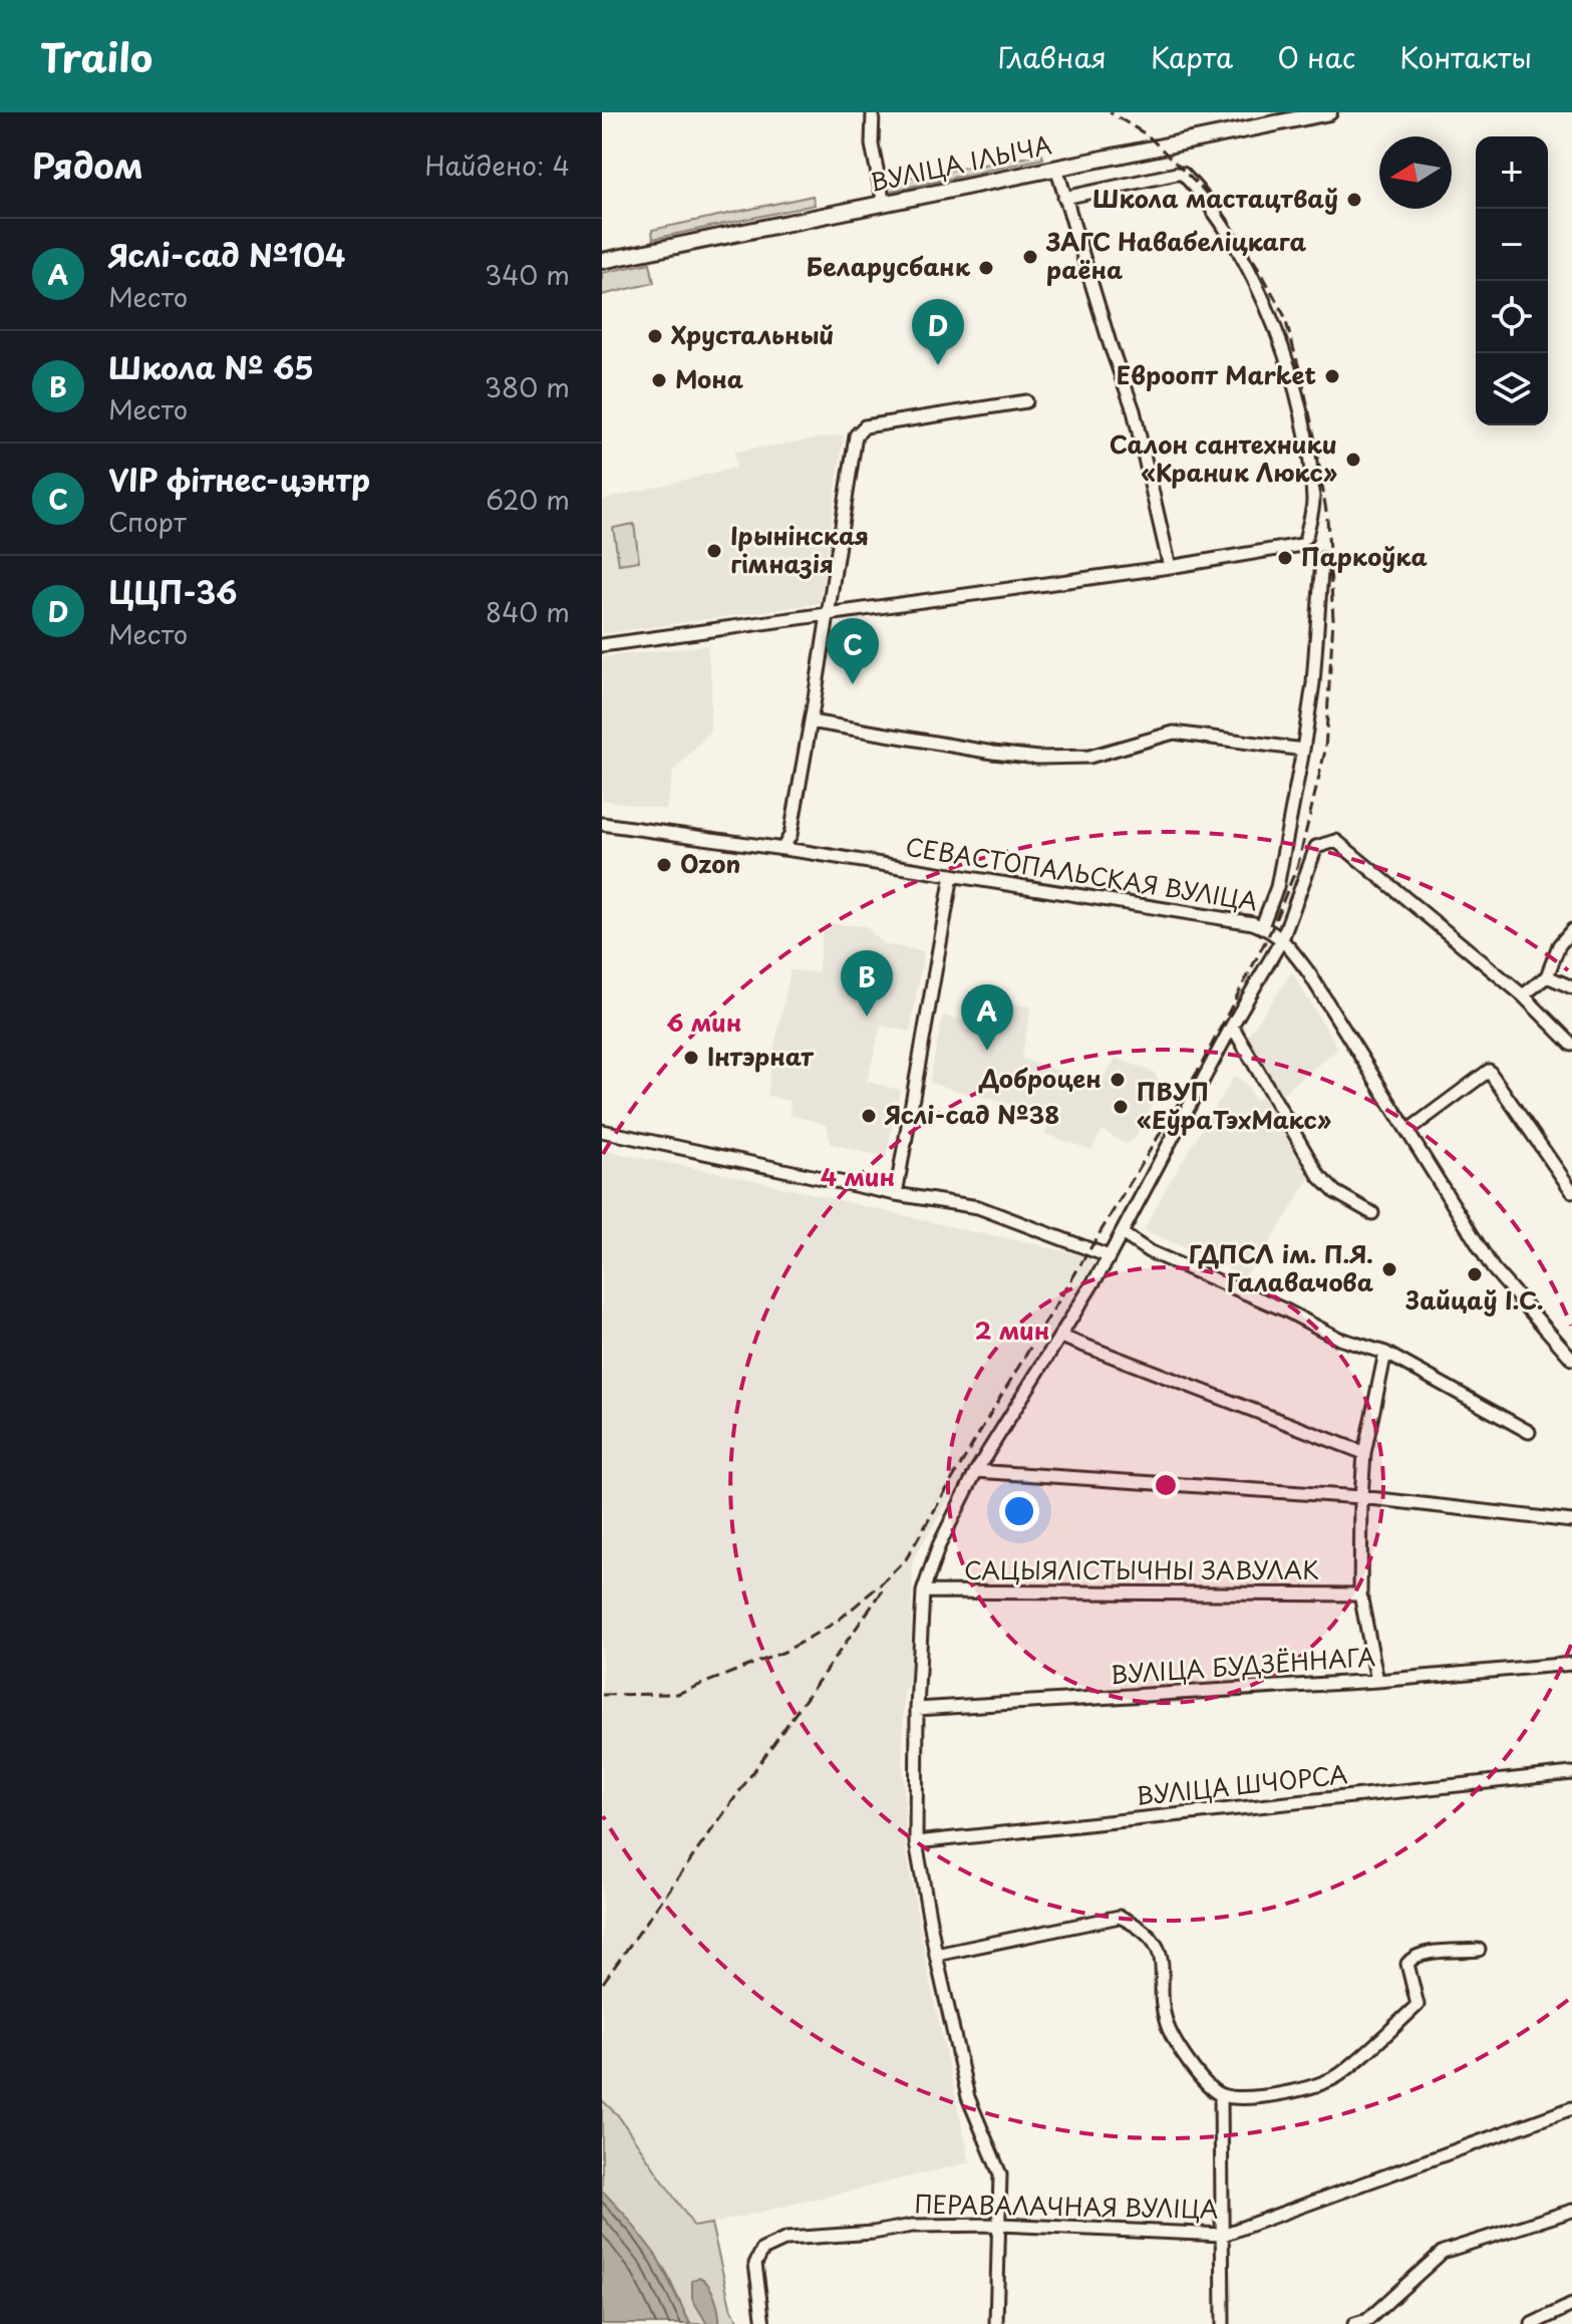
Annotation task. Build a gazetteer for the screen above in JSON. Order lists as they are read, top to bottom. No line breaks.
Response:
{"streets":{"main road":["ВУЛІЦА ІЛЬІЧА"],"street":["СЕВАСТОПАЛЬСКАЯ ВУЛІЦА","САЦЫЯЛІСТЫЧНЫ ЗАВУЛАК","ВУЛІЦА БУДЗЁННАГА","ВУЛІЦА ШЧОРСА","ПЕРАВАЛАЧНАЯ ВУЛІЦА"]},"places":["Школа мастацтваў","ЗАГС Навабеліцкага раёна","Беларусбанк","Хрустальный","Евроопт Market","Мона","Салон сантехники «Краник Люкс»","Ірынінская гімназія","Паркоўка","Ozon","Інтэрнат","Доброцен","ПВУП «ЕўраТэхМакс»","Яслі-сад №38","ГДПСЛ ім. П.Я. Галавачова","Зайцаў І.С."],"north":"left","page":{"header":"Trailo","nav":["Главная","Карта","О нас","Контакты"],"heading":["Рядом","Найдено: 4"],"map_buttons":["+","−"],"list":[{"mark":"A","name":"Яслі-сад №104","note":"Место","value":"340 m"},{"mark":"B","name":"Школа № 65","note":"Место","value":"380 m"},{"mark":"C","name":"VIP фітнес-цэнтр","note":"Спорт","value":"620 m"},{"mark":"D","name":"ЦЦП-36","note":"Место","value":"840 m"}],"pins":["D","C","B","A"]},"rings":["6 мин","4 мин","2 мин"]}
